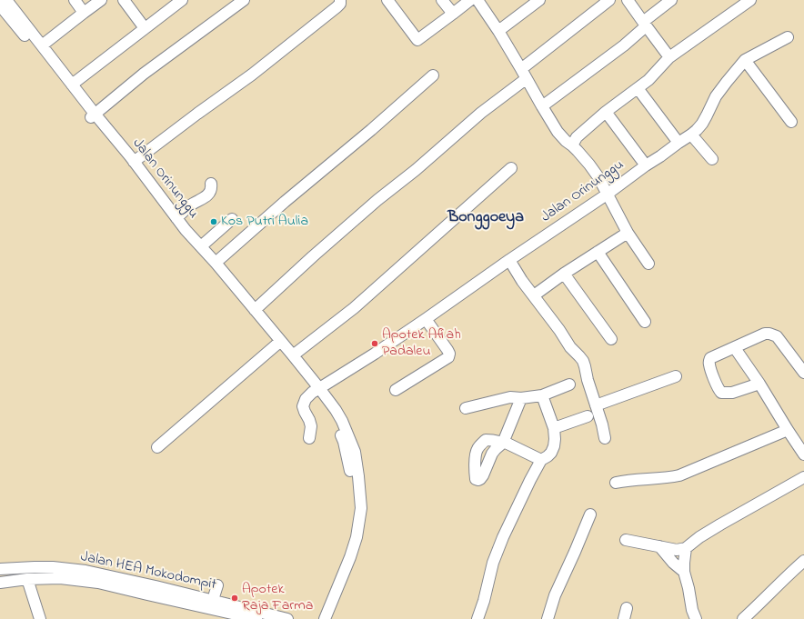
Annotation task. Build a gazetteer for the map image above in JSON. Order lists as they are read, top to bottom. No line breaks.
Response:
{"streets":{"street":["Jalan Orinunggu","Jalan HEA Mokodompit"]},"districts":["Bonggoeya"],"places":["Kos Putri Aulia","Apotek Afiah Padaleu","Apotek Raja Farma"]}
